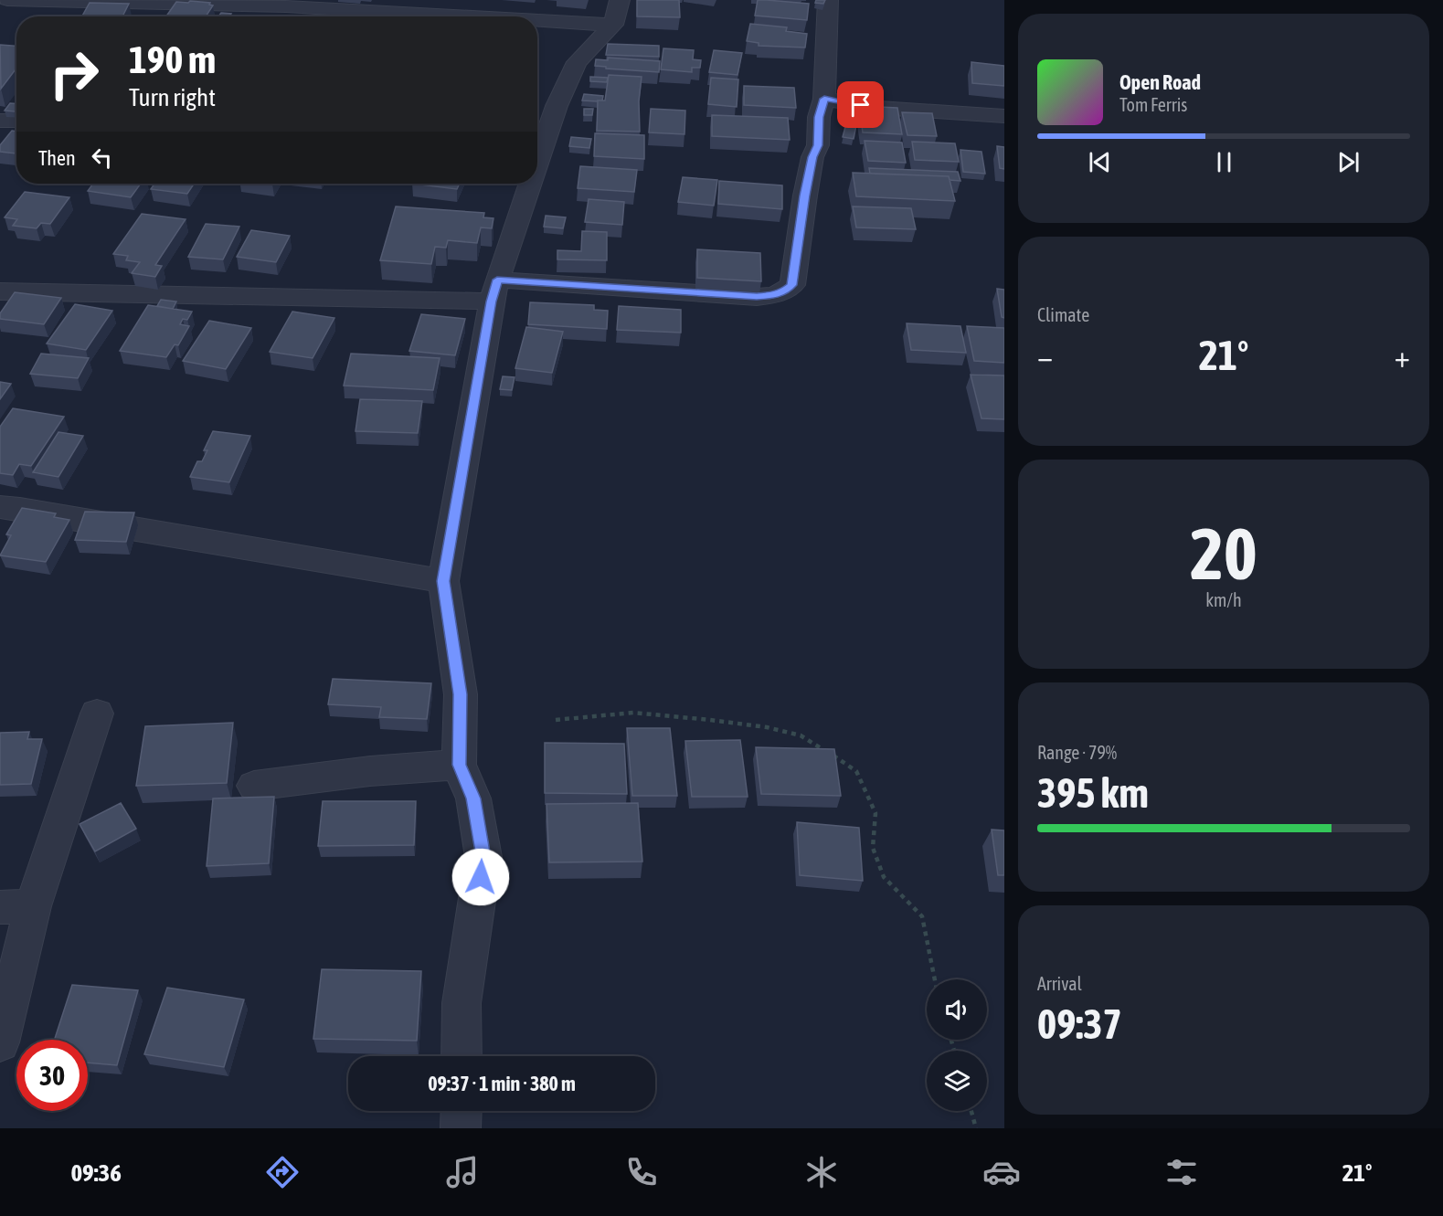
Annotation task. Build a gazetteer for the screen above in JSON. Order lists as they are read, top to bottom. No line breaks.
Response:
{"page":{"turn":["190 m","Turn right"],"song":["Open Road","Tom Ferris"],"then":"Then","tile":["Climate",["20","km/h"],["Range · 79%","395 km"],["Arrival","09:37"]],"heat":["−","21°","+"],"limit":"30","trip":"09:37 · 1 min · 380 m","tabs":["09:36","21°"]}}
